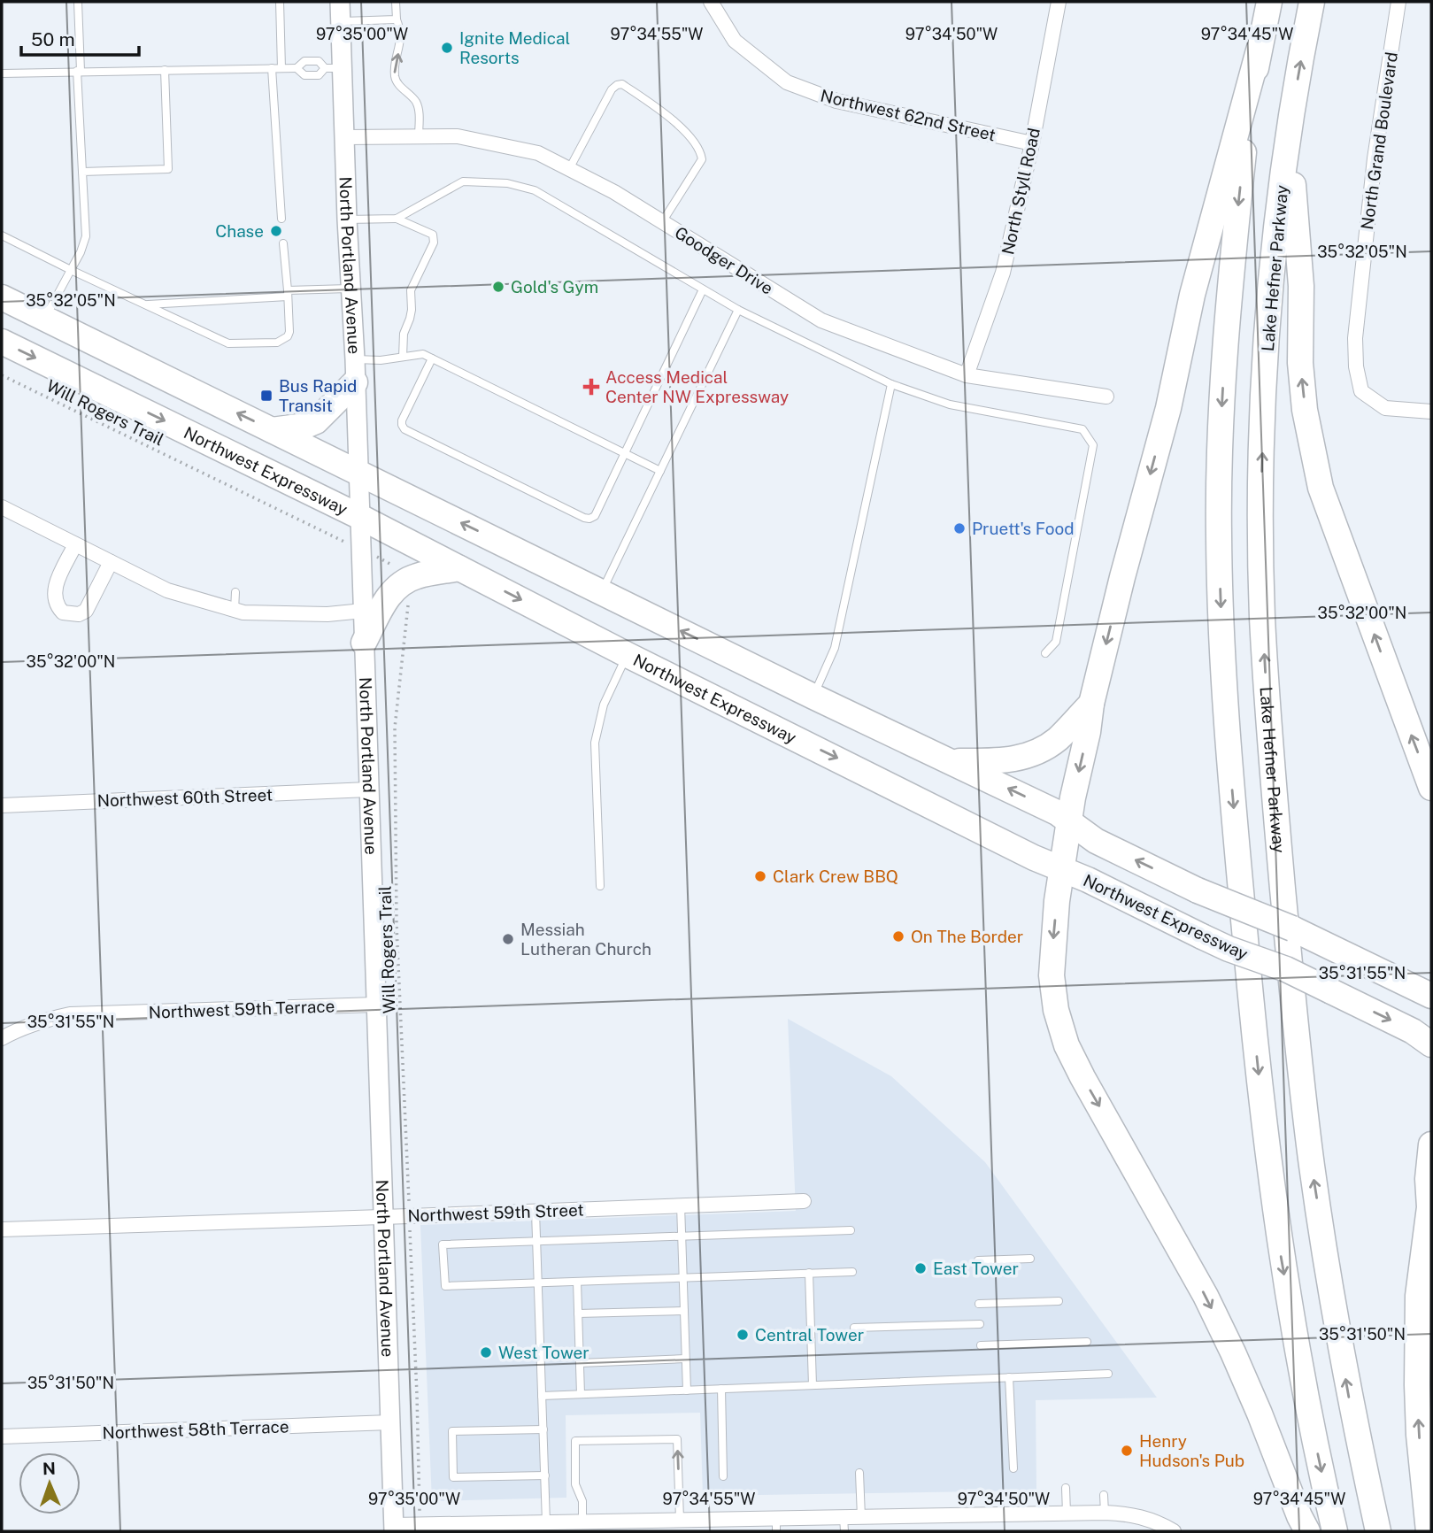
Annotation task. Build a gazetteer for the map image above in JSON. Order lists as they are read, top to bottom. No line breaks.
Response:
{"streets":{"highway":["Lake Hefner Parkway","Northwest Expressway"],"main road":["North Portland Avenue"],"street":["Northwest 62nd Street","North Grand Boulevard","North Styll Road","Goodger Drive","Northwest 60th Street","Northwest 59th Terrace","Northwest 59th Street","Northwest 58th Terrace"],"path":["Will Rogers Trail"]},"crossings":[["Northwest 62nd Street","North Styll Road"],["North Styll Road","Goodger Drive"],["Goodger Drive","North Portland Avenue"],["North Portland Avenue","Northwest Expressway"],["North Portland Avenue","Northwest 60th Street"],["North Portland Avenue","Northwest 59th Terrace"],["North Portland Avenue","Northwest 59th Street"],["North Portland Avenue","Northwest 58th Terrace"]],"places":{"other":["Ignite Medical Resorts","Chase","Gold's Gym","Pruett's Food","Clark Crew BBQ","On The Border","Messiah Lutheran Church","East Tower","Central Tower","West Tower","Henry Hudson's Pub"],"health":["Access Medical Center NW Expressway"],"transit":["Bus Rapid Transit"]},"scale_bar":"50 m","north":"top","coordinates":["97°35'00\"W","97°34'55\"W","97°34'50\"W","97°34'45\"W","35°32'05\"N","35°32'00\"N","35°31'55\"N","35°31'50\"N"]}
